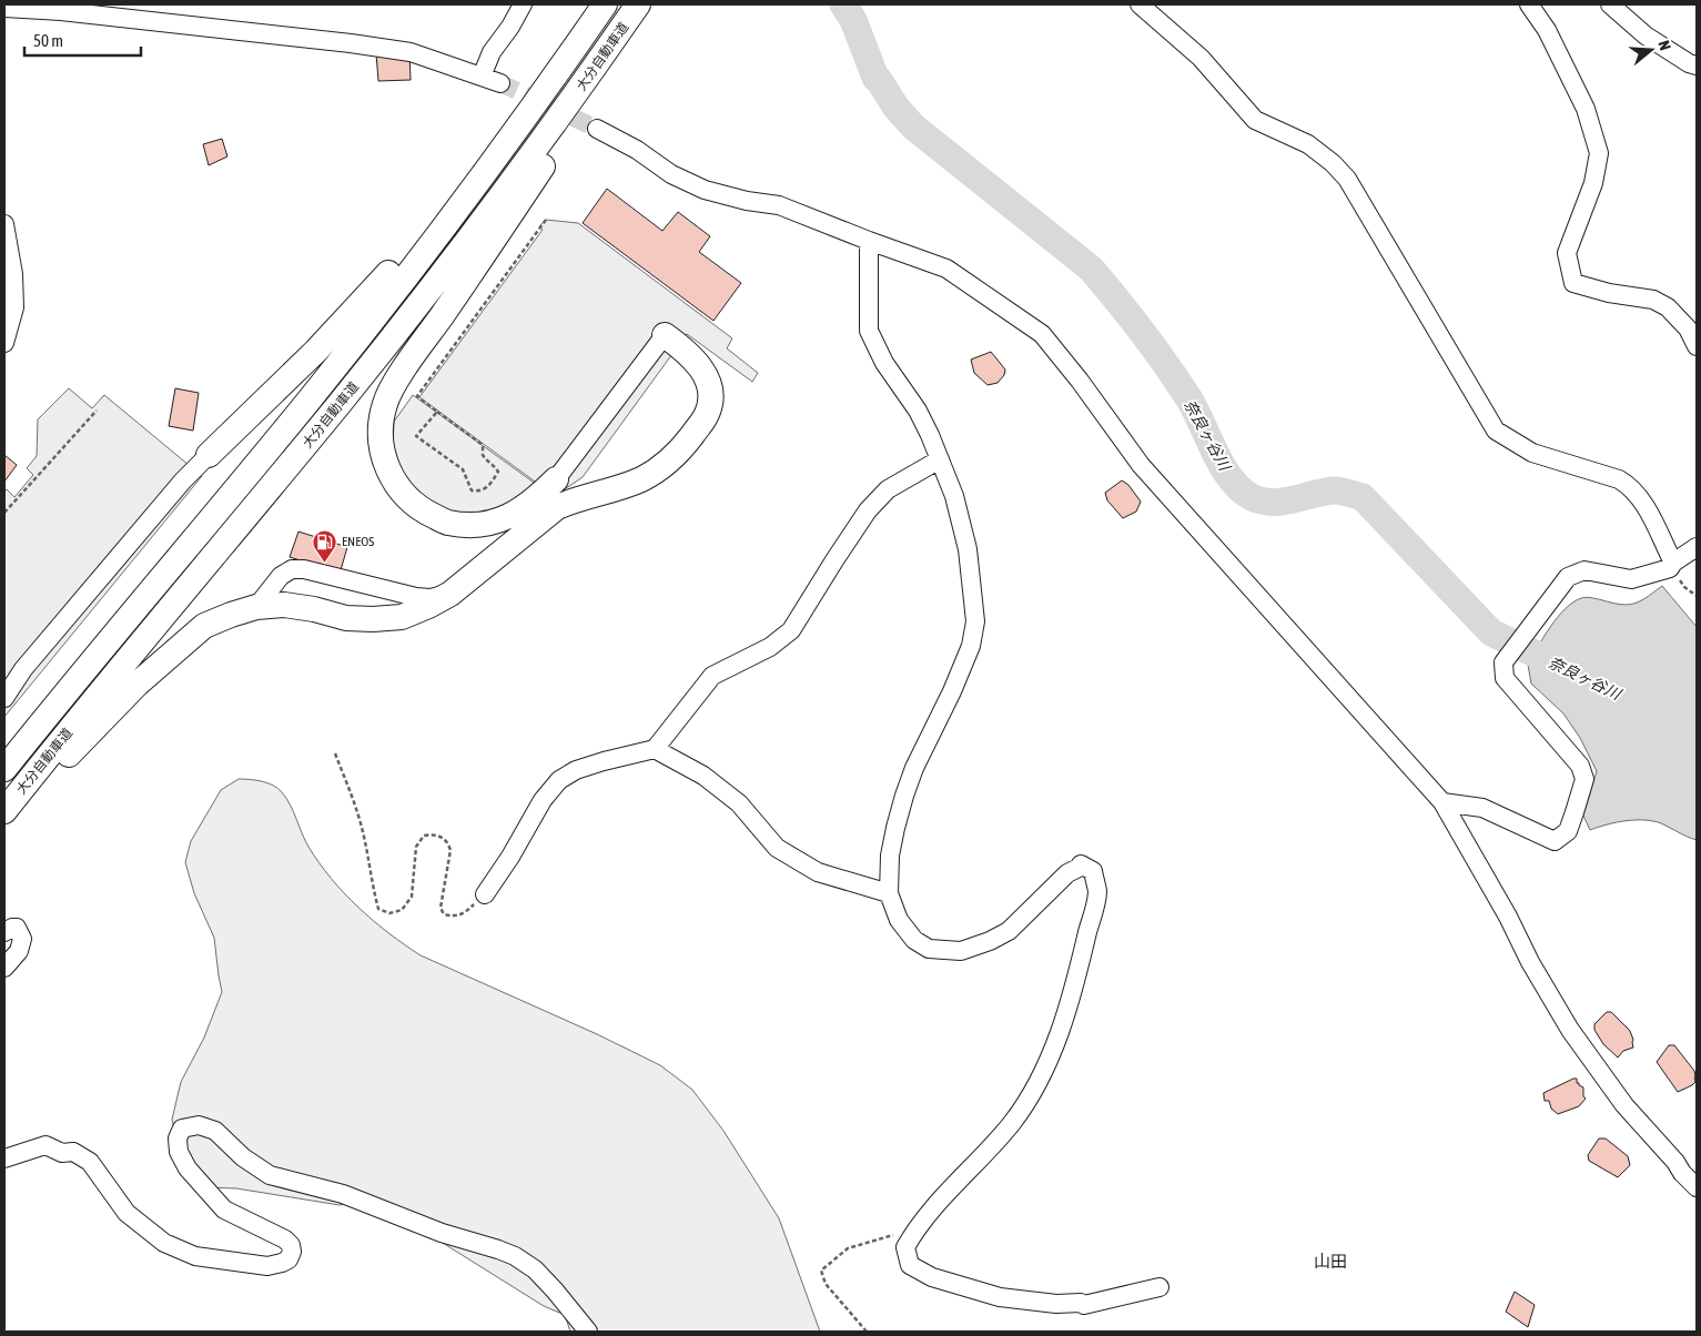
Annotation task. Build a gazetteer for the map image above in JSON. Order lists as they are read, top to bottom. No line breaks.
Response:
{"streets":{"highway":["大分自動車道"]},"districts":["山田"],"water":["奈良ヶ谷川"],"places":{"fuel station":["ENEOS"]},"scale_bar":"50 m","north":"right"}
